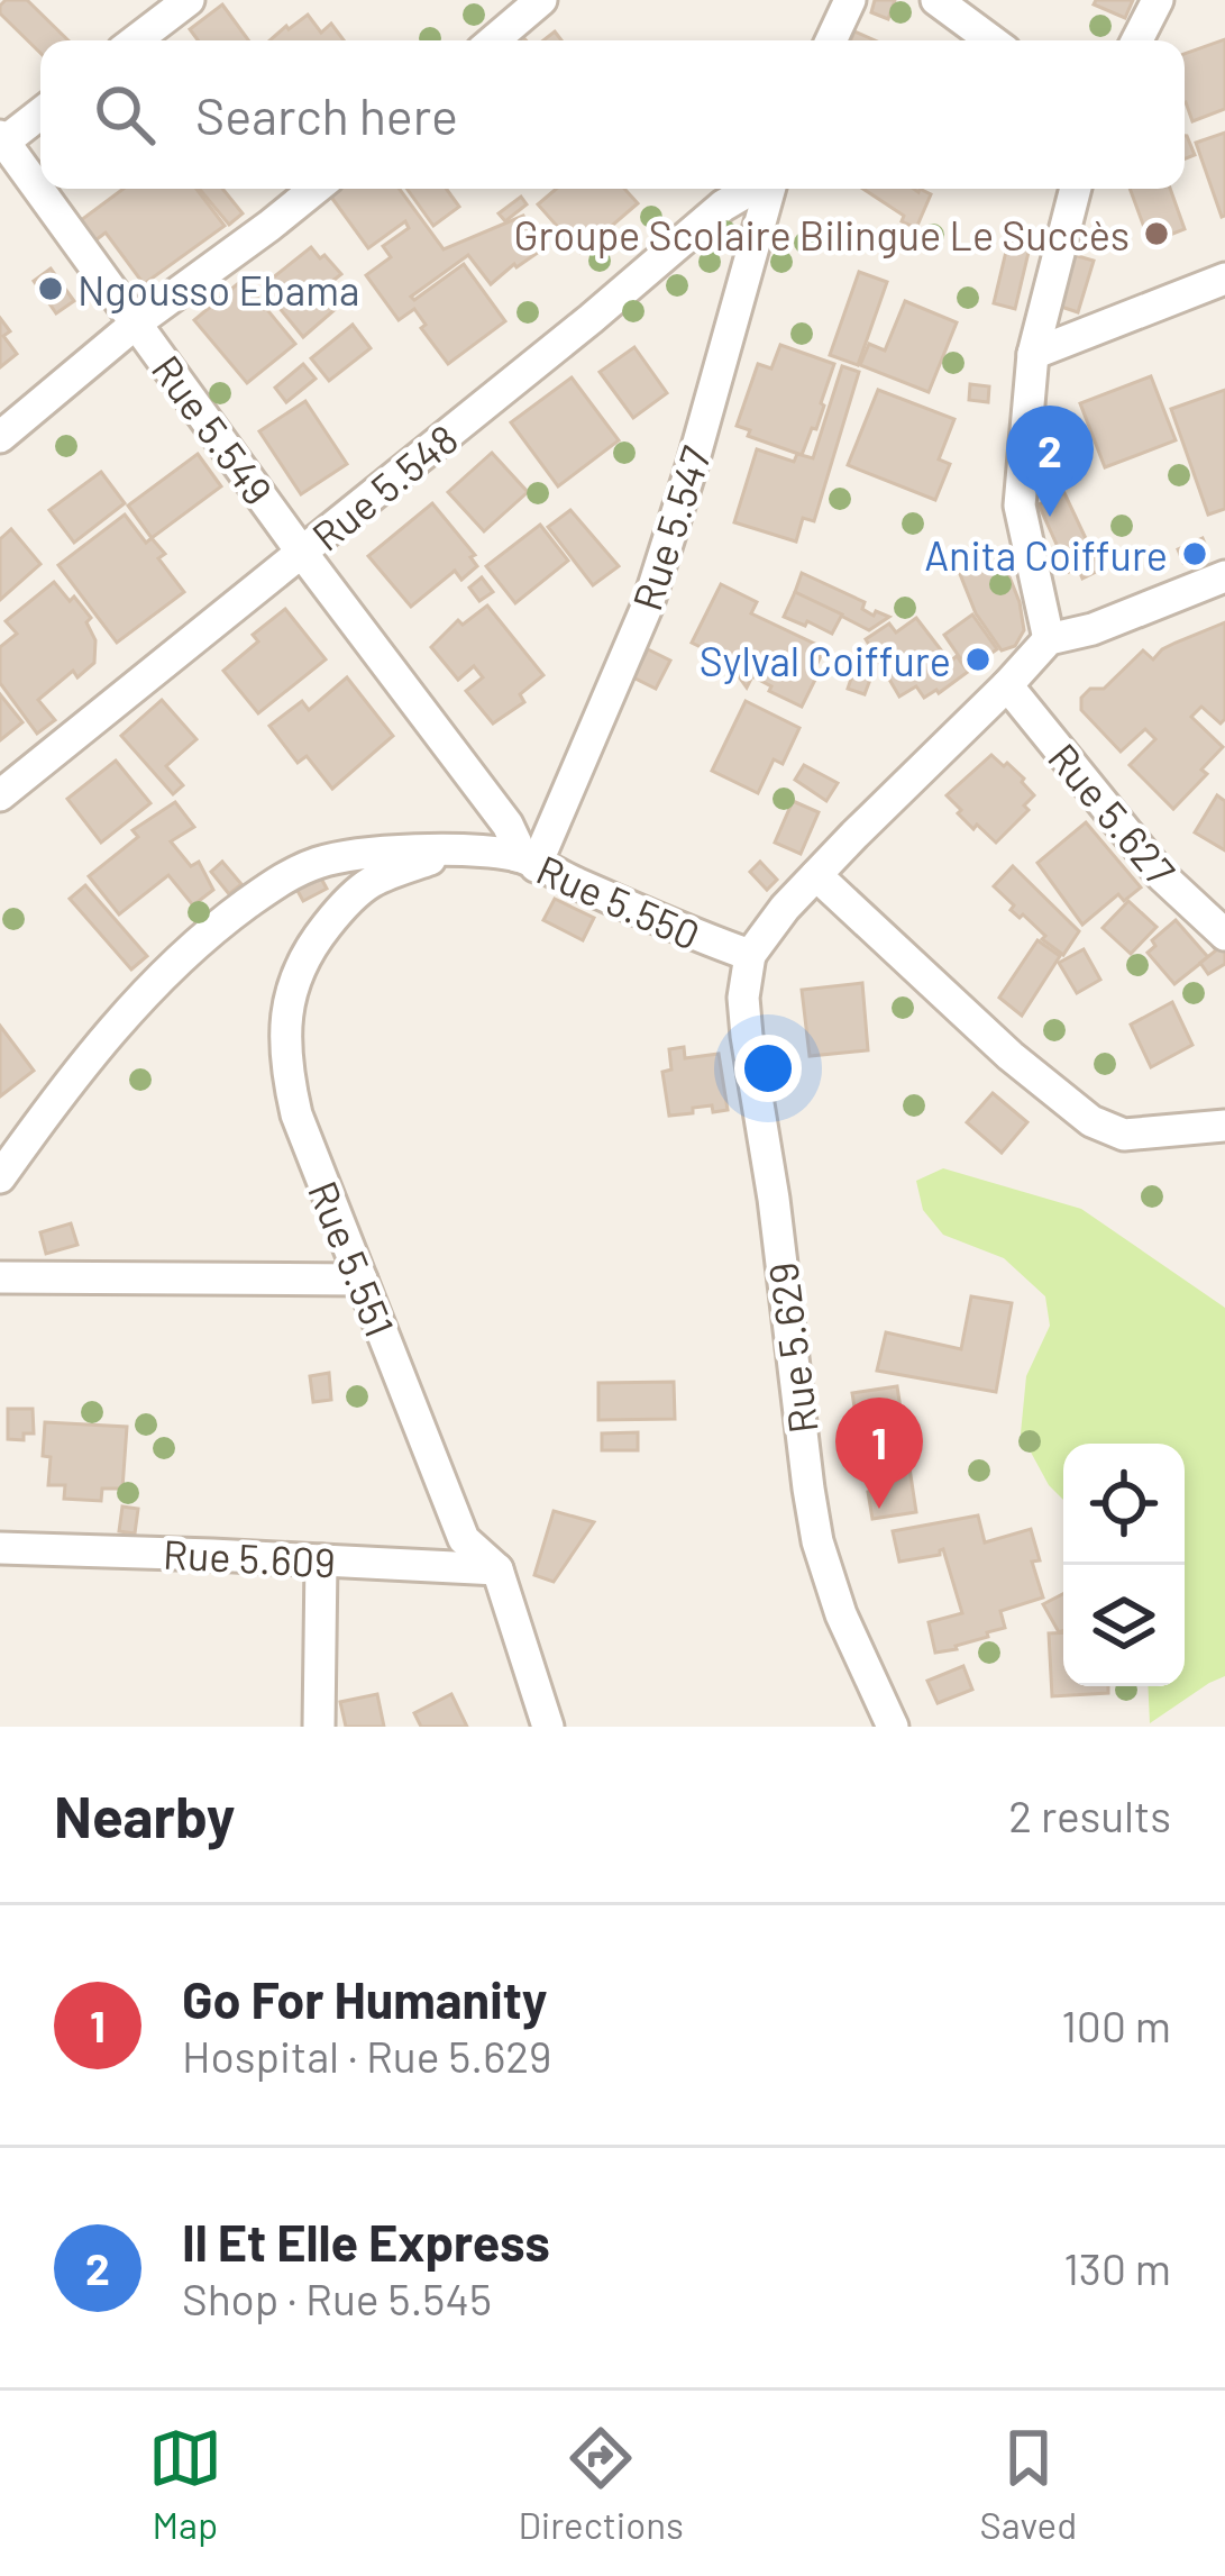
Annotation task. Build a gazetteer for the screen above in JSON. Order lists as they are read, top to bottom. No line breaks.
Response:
{"streets":{"street":["Rue 5.549","Rue 5.548","Rue 5.547","Rue 5.627","Rue 5.550","Rue 5.551","Rue 5.629","Rue 5.609"]},"crossings":[["Rue 5.549","Rue 5.548"],["Rue 5.549","Rue 5.547"],["Rue 5.549","Rue 5.550"],["Rue 5.547","Rue 5.550"],["Rue 5.627","Rue 5.550"],["Rue 5.550","Rue 5.551"],["Rue 5.550","Rue 5.629"],["Rue 5.551","Rue 5.609"]],"places":["Groupe Scolaire Bilingue Le Succès","Ngousso Ebama","Anita Coiffure","Sylval Coiffure"],"page":{"search":"Search here","pins":["2","1"],"heading":["Nearby","2 results"],"list":[{"mark":"1","name":"Go For Humanity","note":"Hospital · Rue 5.629","value":"100 m"},{"mark":"2","name":"Il Et Elle Express","note":"Shop · Rue 5.545","value":"130 m"}],"nav":["Map","Directions","Saved"]}}
